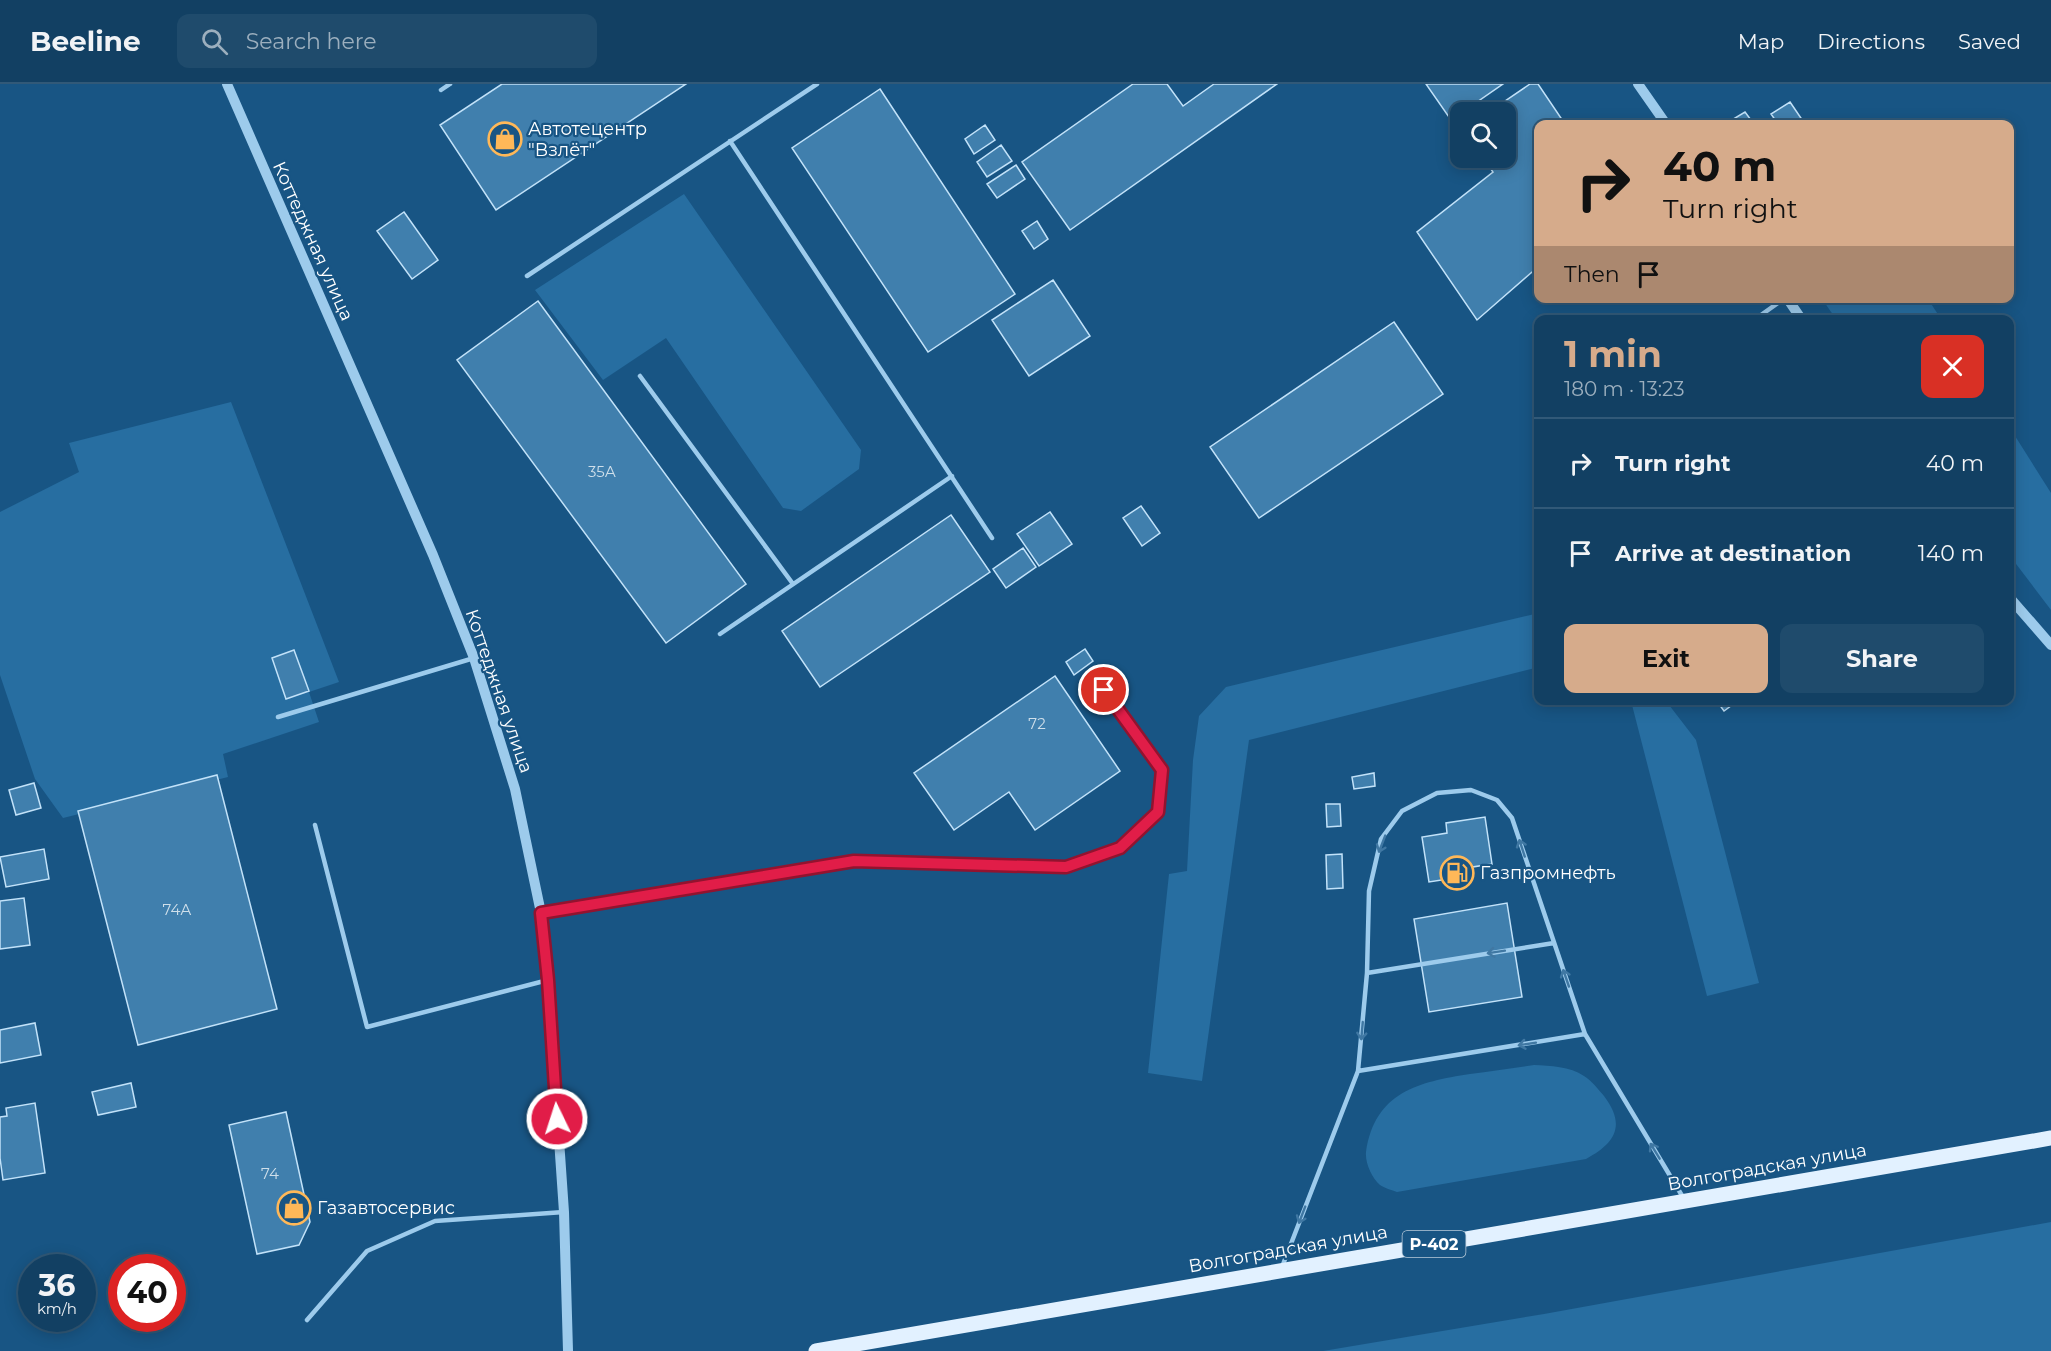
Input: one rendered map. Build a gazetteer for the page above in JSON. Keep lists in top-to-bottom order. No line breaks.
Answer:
{"streets":{"main road":["Волгоградская улица","Р-402"],"street":["Коттеджная улица"]},"places":{"shop":["Автотецентр \"Взлёт\"","Газавтосервис"],"fuel station":["Газпромнефть"]},"house_numbers":["35А","72","74А","74"],"page":{"header":"Beeline","search":"Search here","nav":["Map","Directions","Saved"],"turn":["40 m","Turn right"],"then":"Then","heading":["1 min","180 m · 13:23"],"list":[{"name":"Turn right","value":"40 m"},{"name":"Arrive at destination","value":"140 m"}],"buttons":["Exit","Share"],"speed":"36 km/h","limit":"40"}}
